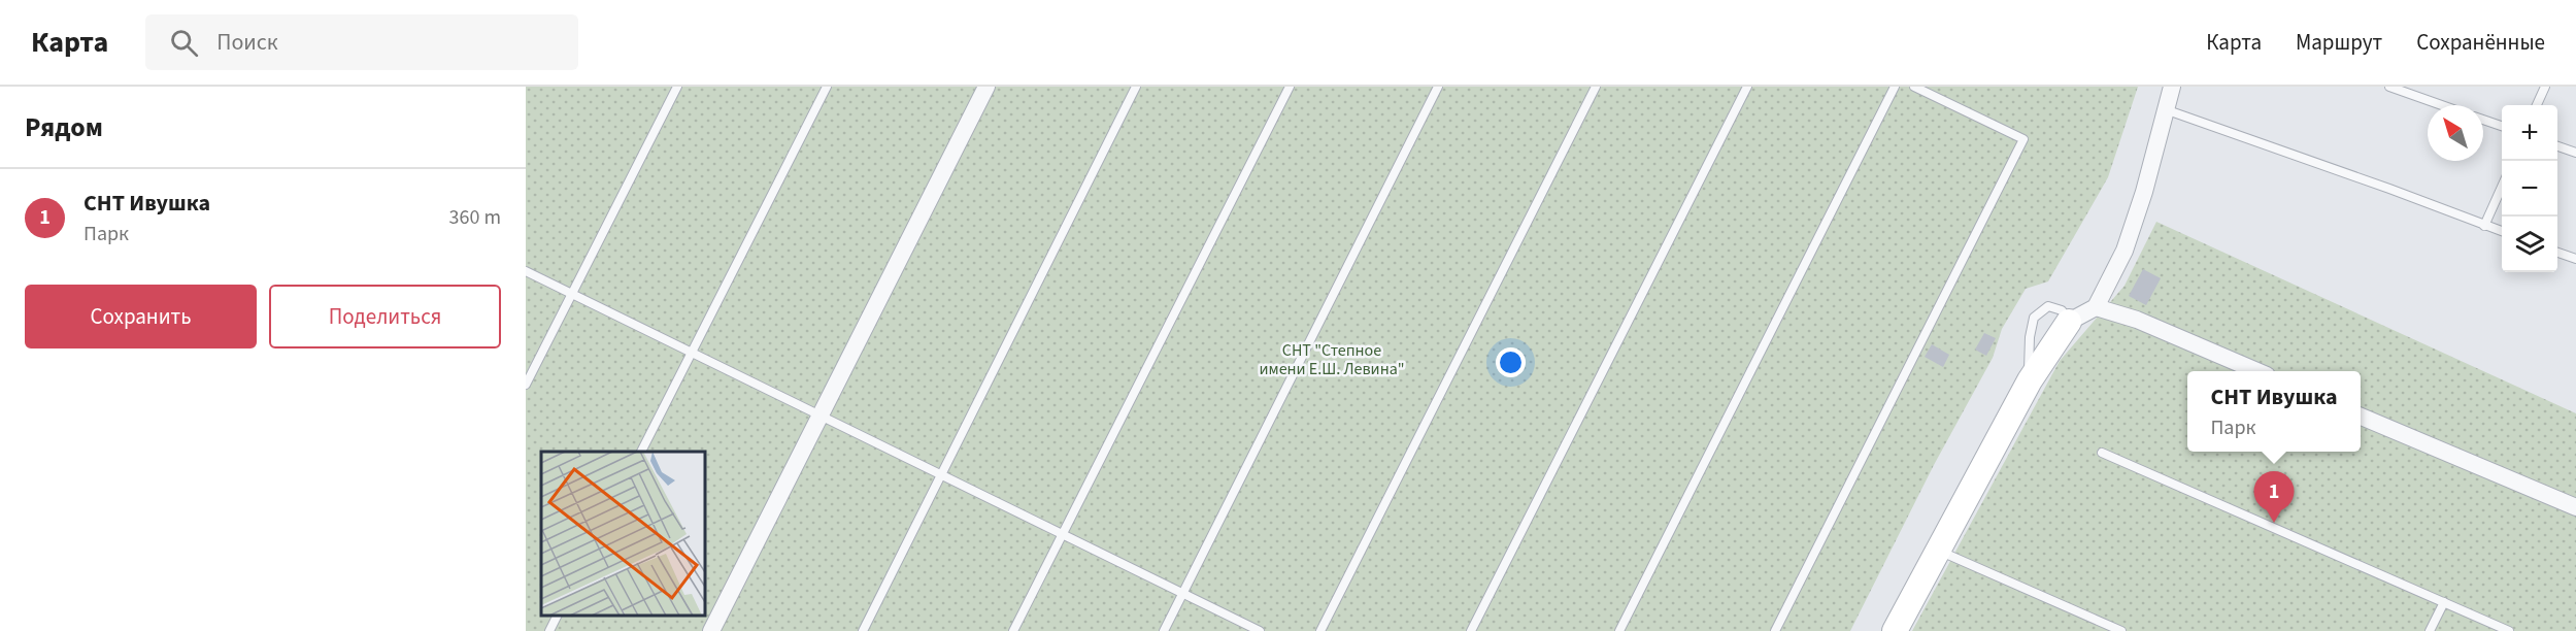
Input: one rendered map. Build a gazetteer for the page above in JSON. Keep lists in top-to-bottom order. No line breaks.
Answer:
{"parks":["СНТ \"Степное имени Е.Ш. Левина\""],"north":"top left","page":{"header":"Карта","search":"Поиск","nav":["Карта","Маршрут","Сохранённые"],"heading":"Рядом","map_buttons":["+","−"],"list":[{"mark":"1","name":"СНТ Ивушка","note":"Парк","value":"360 m"}],"buttons":["Сохранить","Поделиться"],"popup":["СНТ Ивушка","Парк"],"pins":"1"}}
